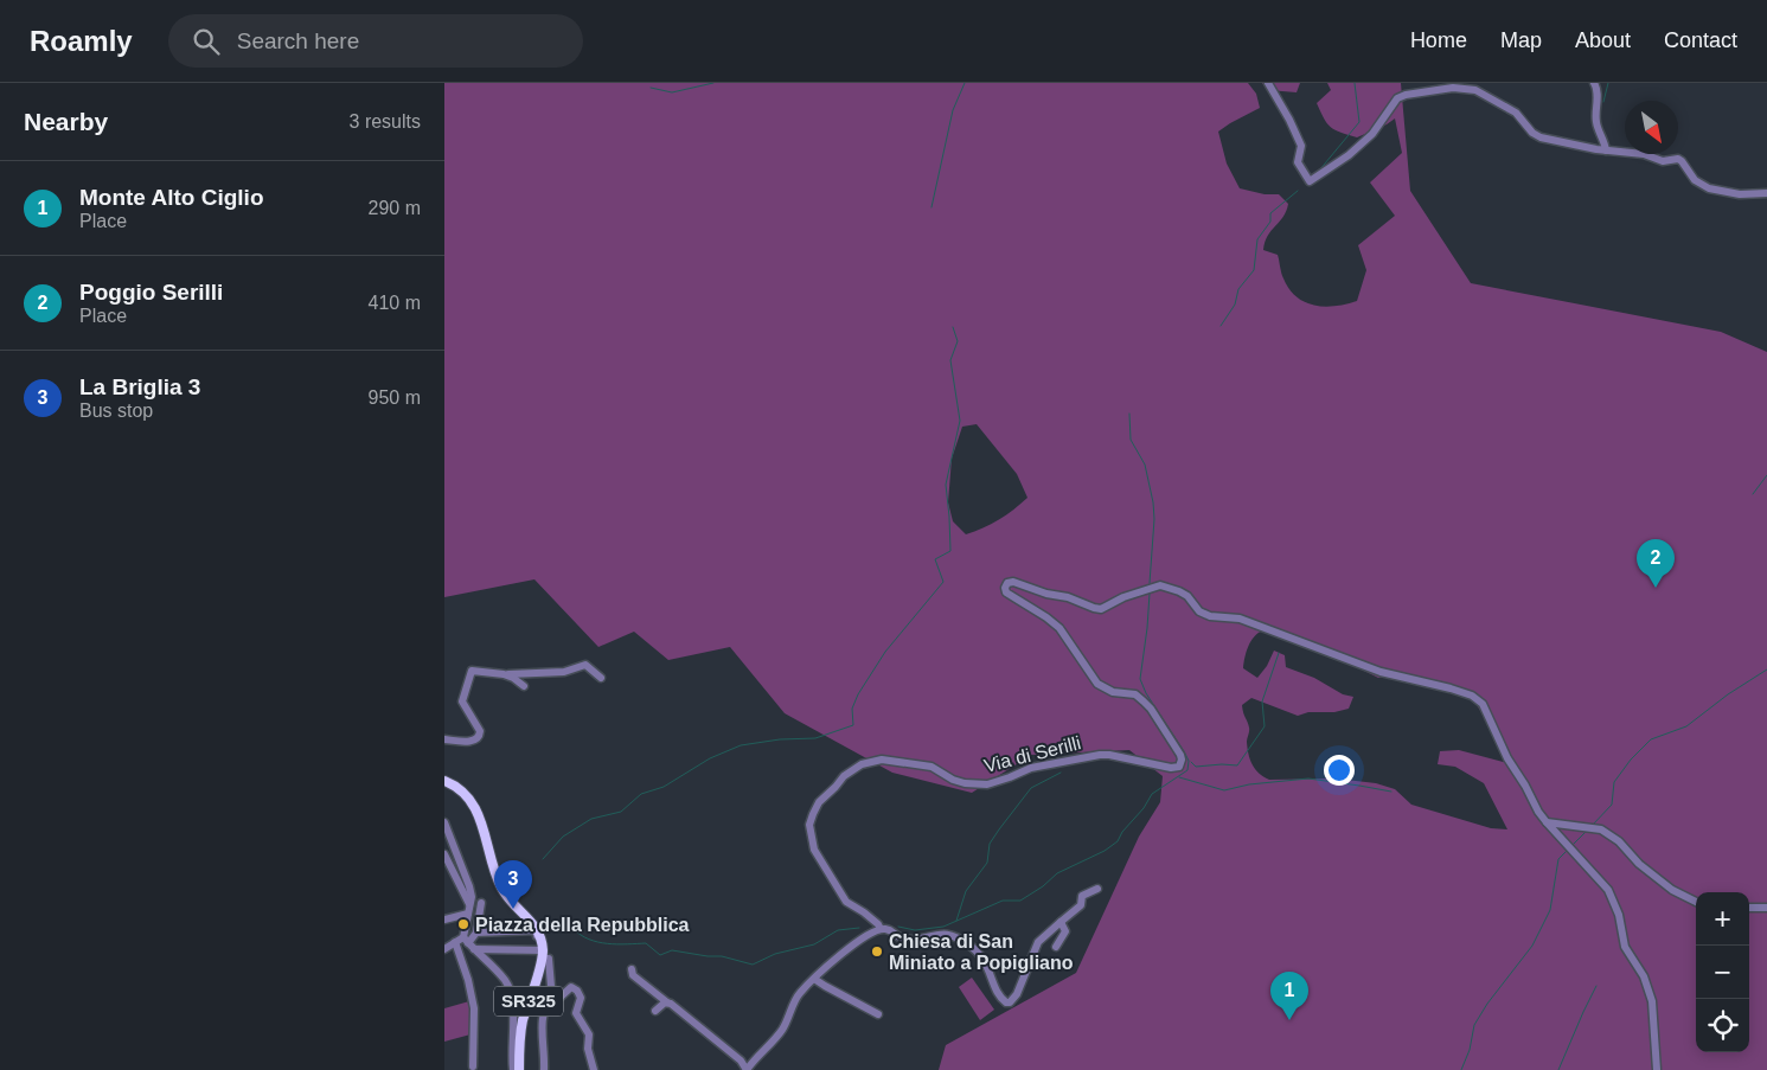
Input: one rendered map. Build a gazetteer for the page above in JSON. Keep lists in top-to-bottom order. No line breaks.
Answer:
{"streets":{"main road":["SR325"],"street":["Via di Serilli"]},"places":["Piazza della Repubblica","Chiesa di San Miniato a Popigliano"],"north":"bottom right","page":{"header":"Roamly","search":"Search here","nav":["Home","Map","About","Contact"],"heading":["Nearby","3 results"],"list":[{"mark":"1","name":"Monte Alto Ciglio","note":"Place","value":"290 m"},{"mark":"2","name":"Poggio Serilli","note":"Place","value":"410 m"},{"mark":"3","name":"La Briglia 3","note":"Bus stop","value":"950 m"}],"pins":["2","3","1"],"map_buttons":["+","−"]}}
